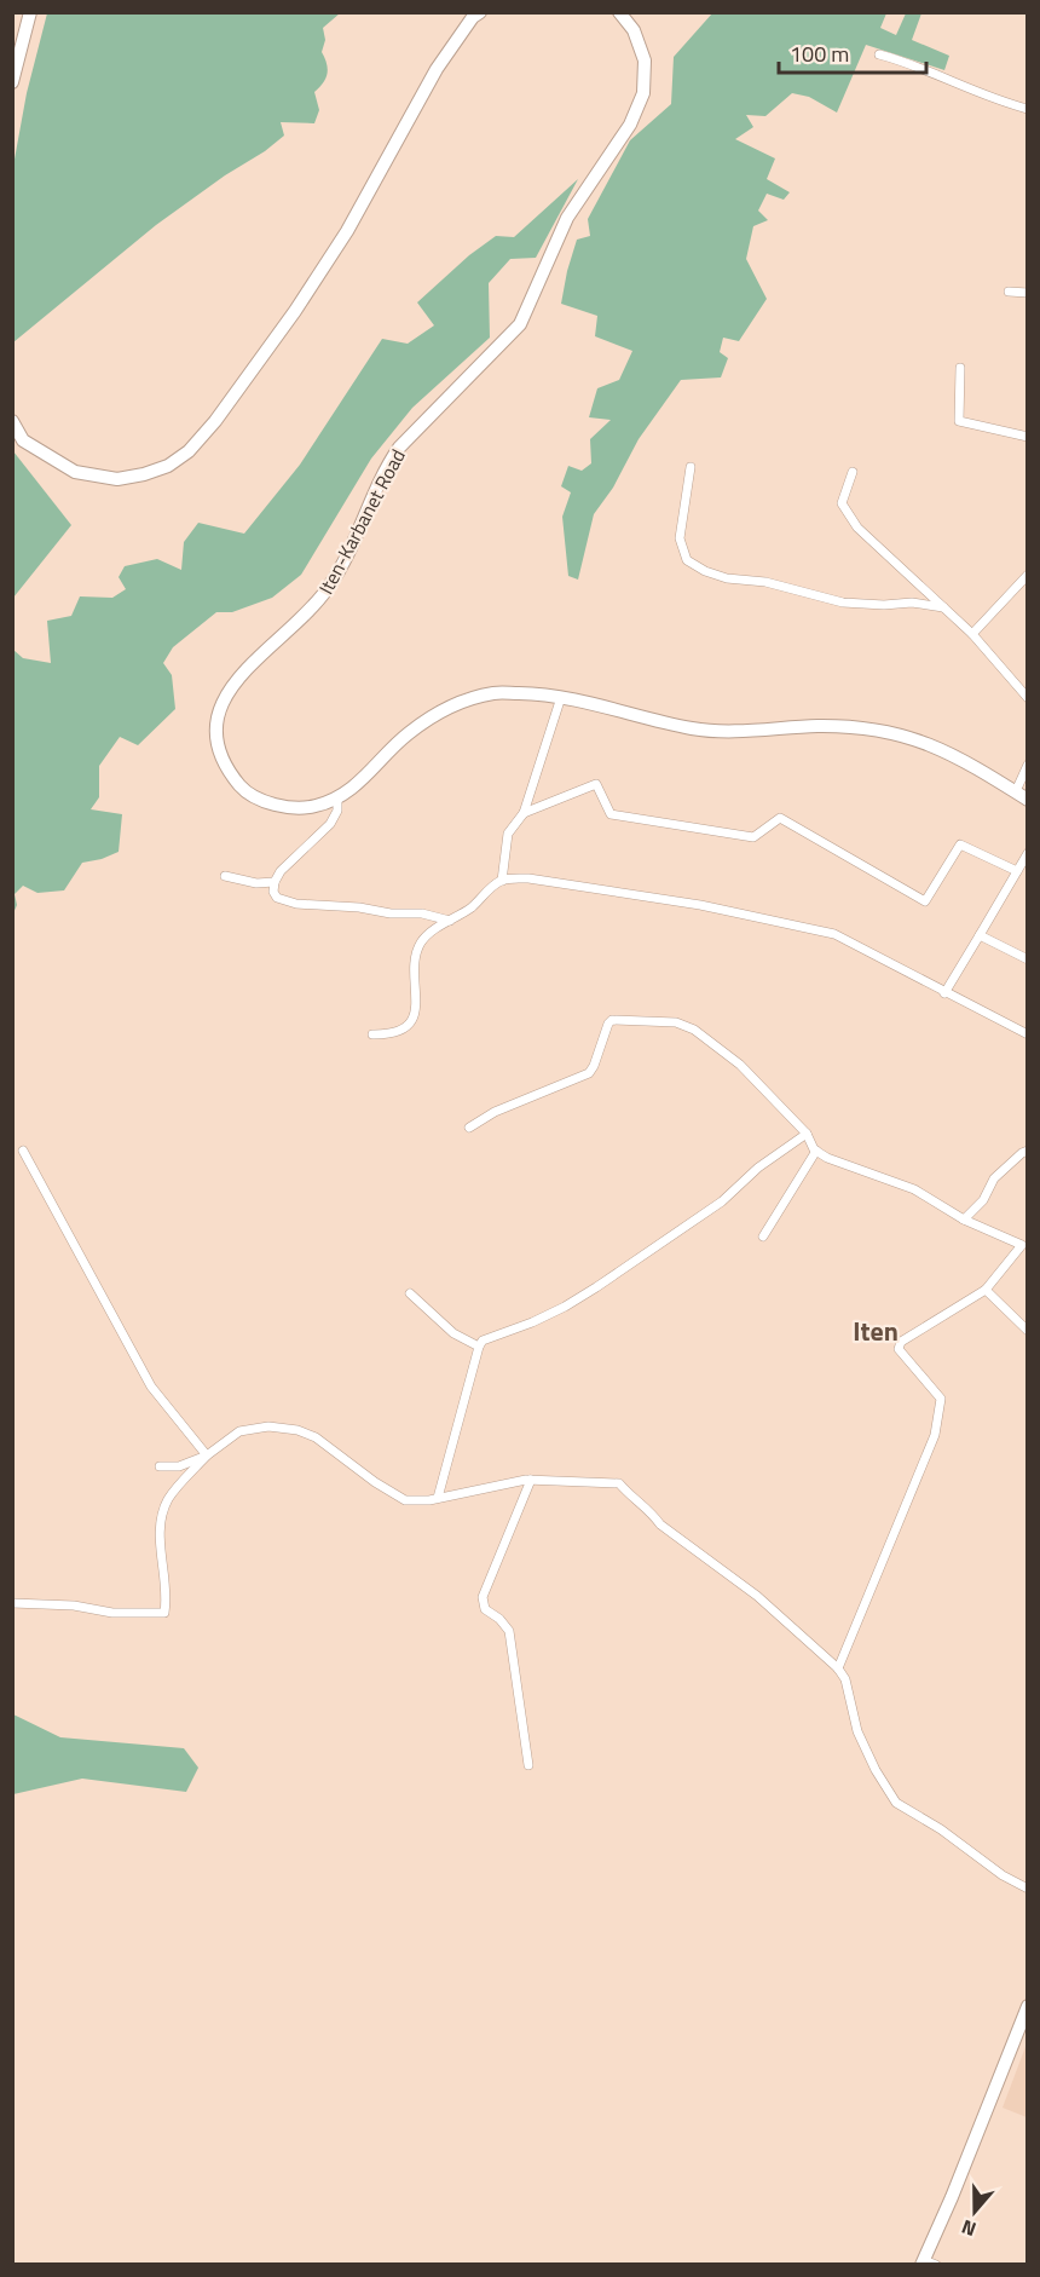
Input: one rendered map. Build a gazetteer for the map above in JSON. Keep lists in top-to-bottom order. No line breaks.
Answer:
{"streets":{"main road":["Iten-Karbanet Road"]},"districts":["Iten"],"scale_bar":"100 m","north":"bottom"}
